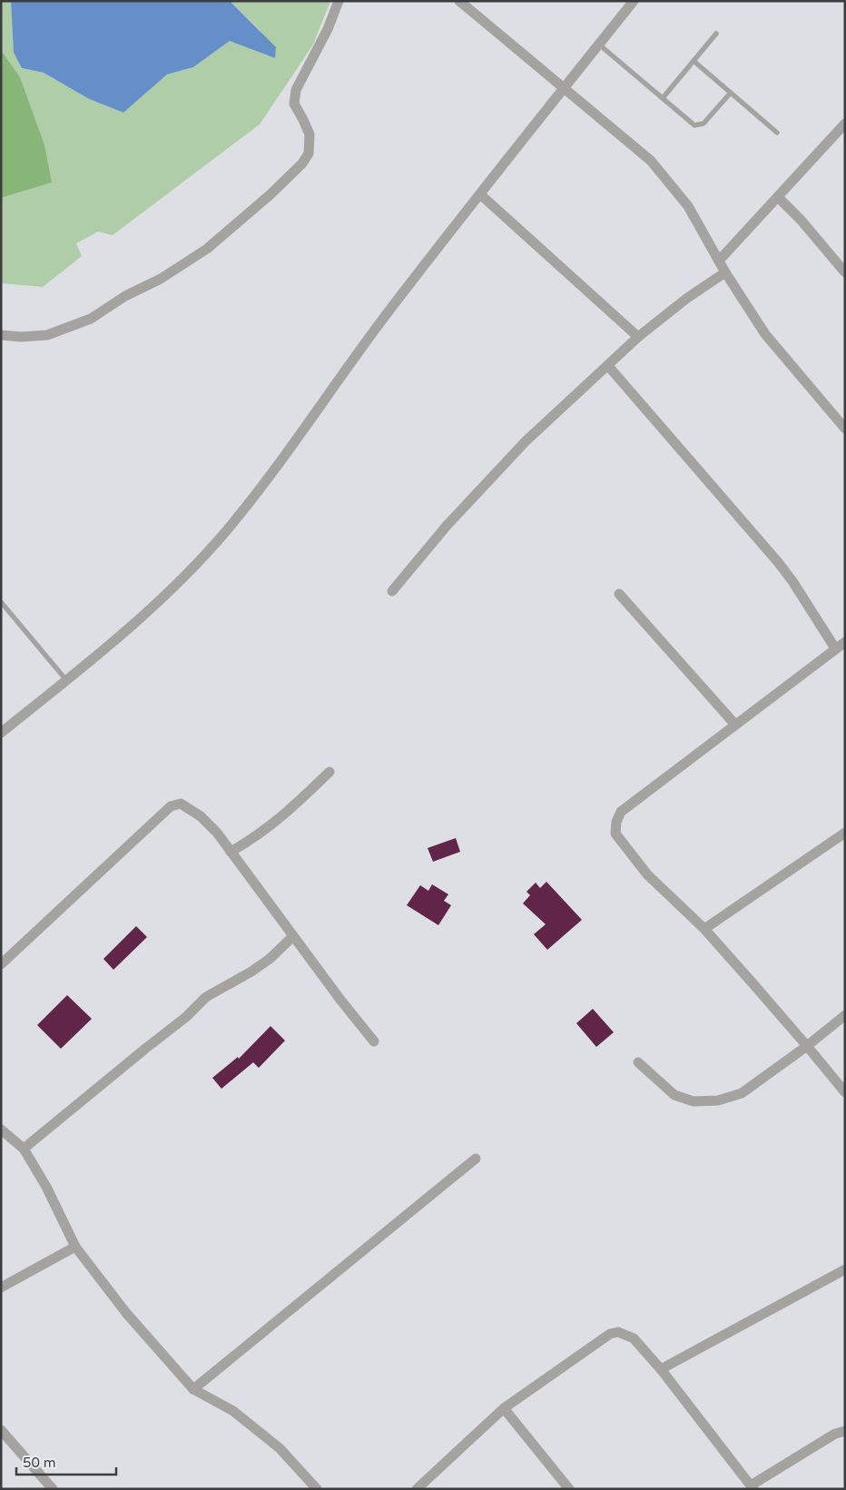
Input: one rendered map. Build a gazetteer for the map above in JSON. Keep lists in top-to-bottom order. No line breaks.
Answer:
{"scale_bar":"50 m"}
